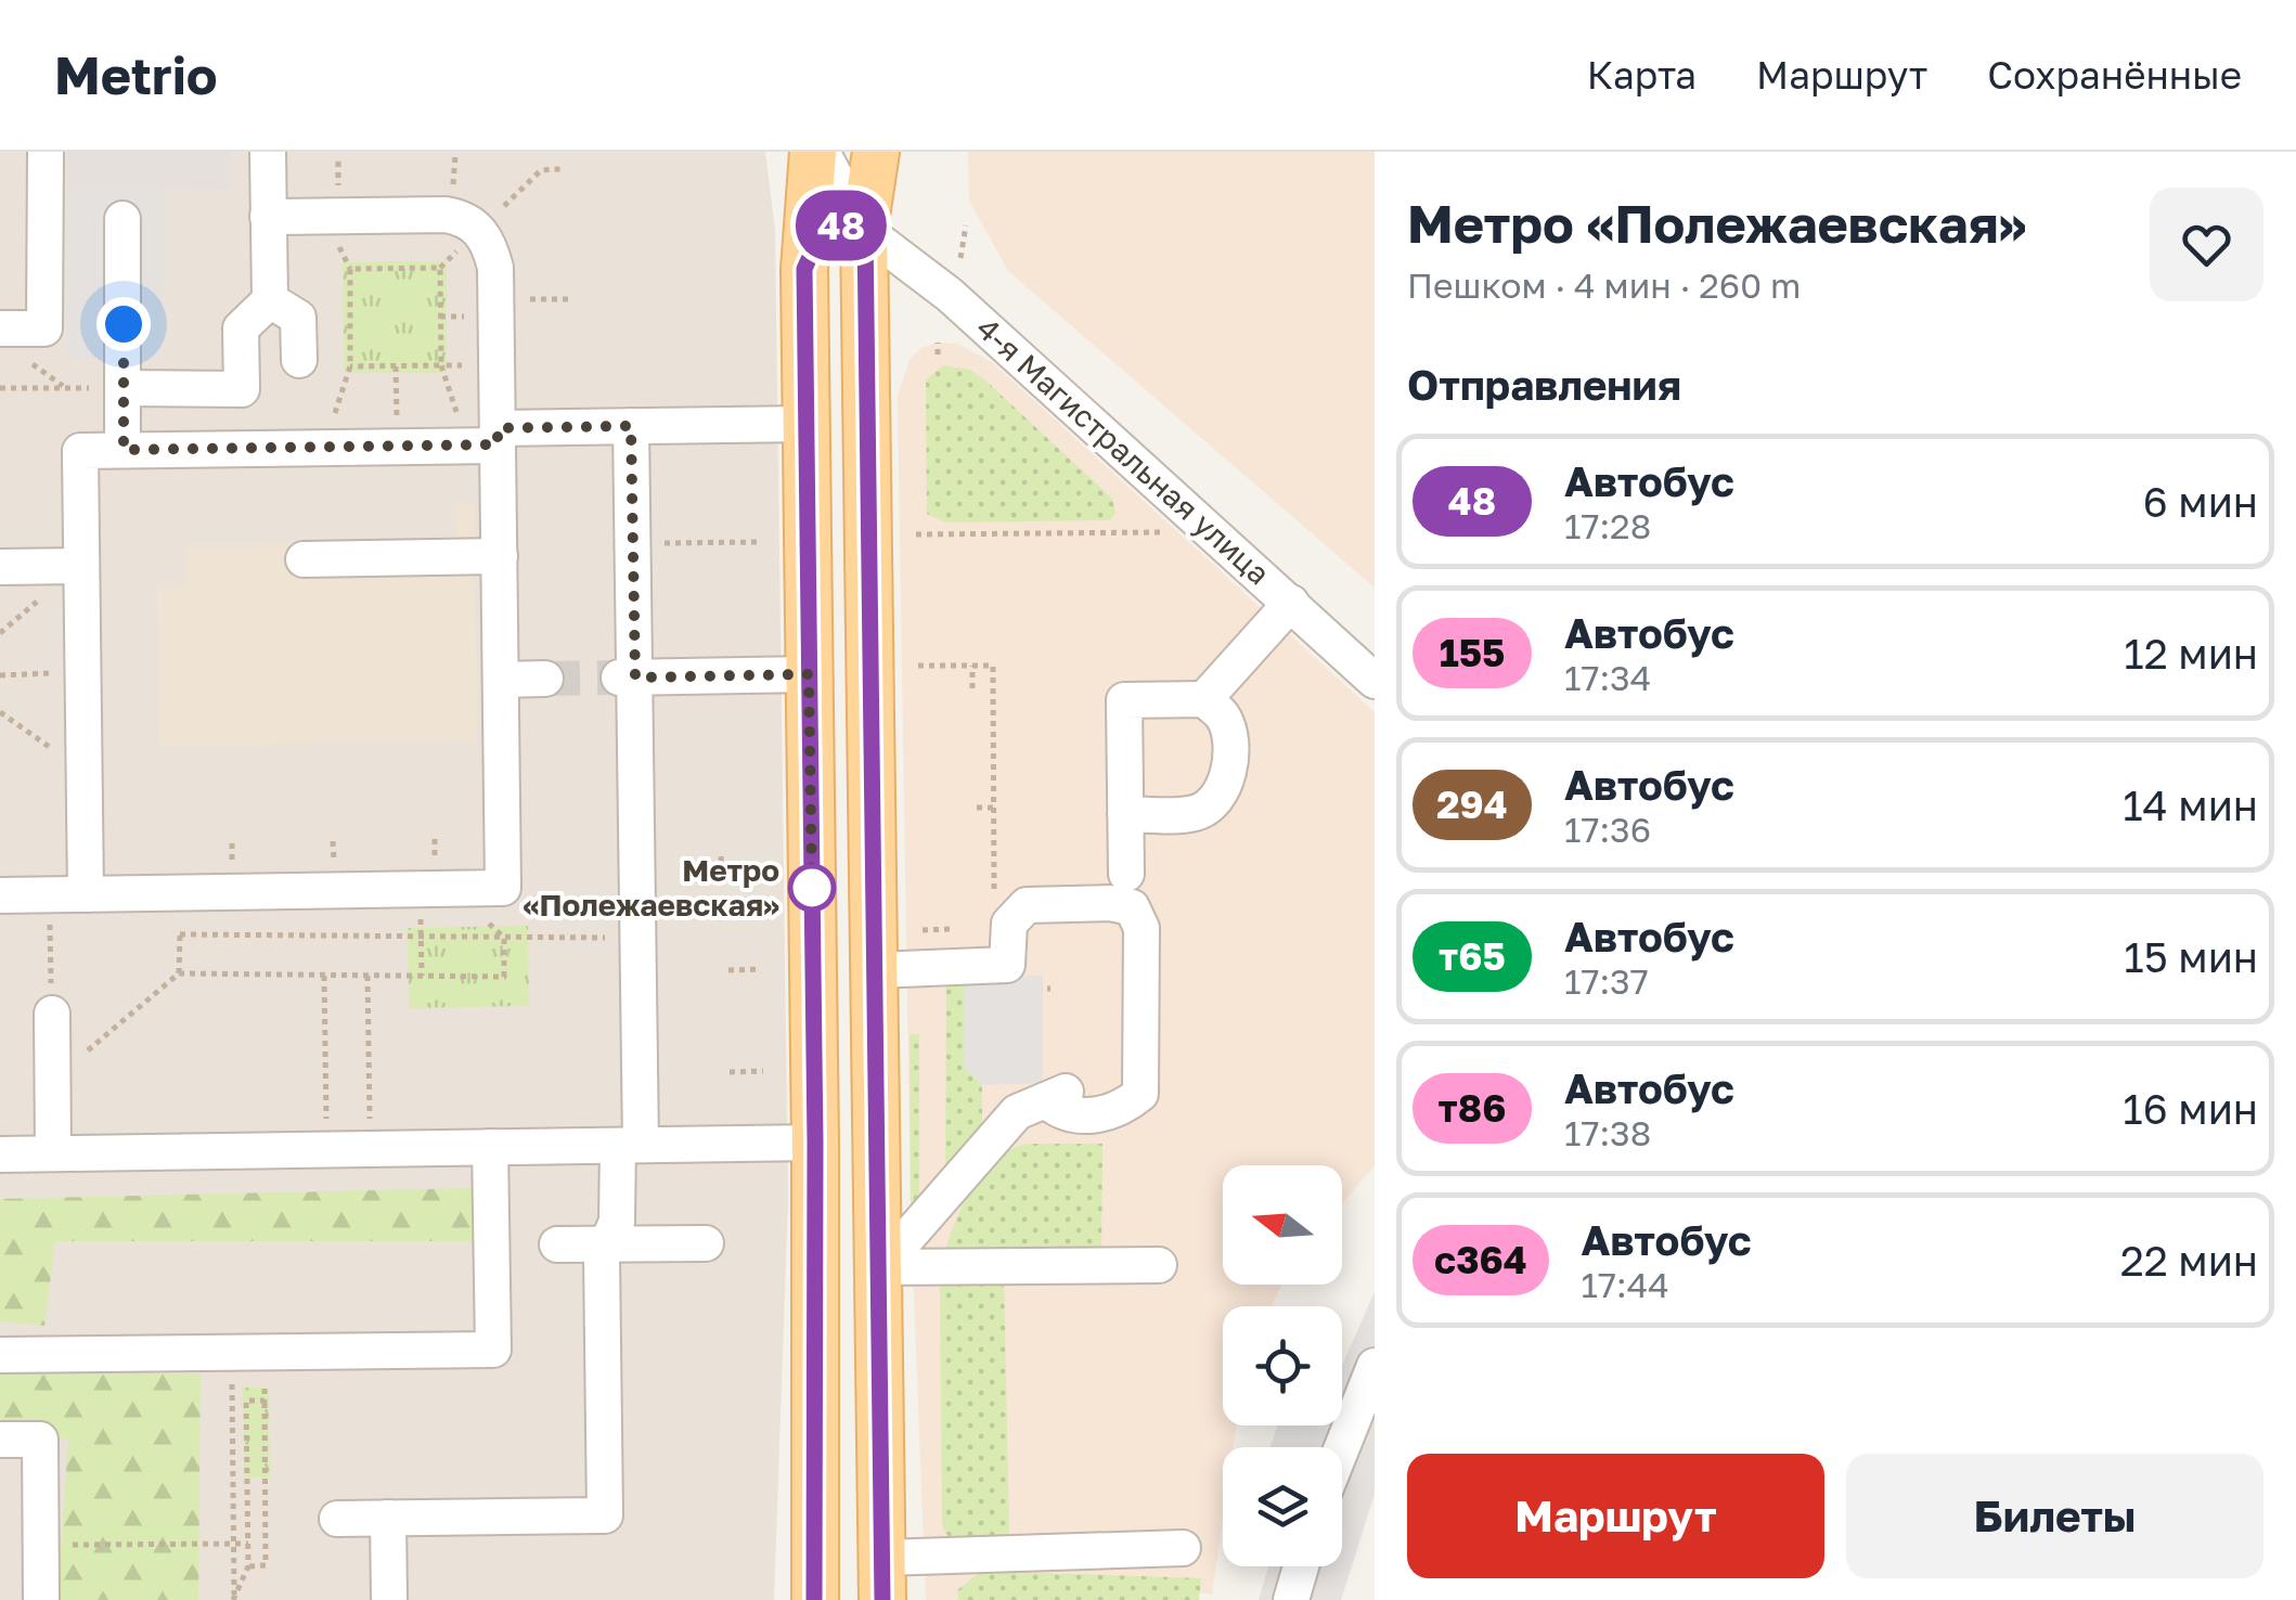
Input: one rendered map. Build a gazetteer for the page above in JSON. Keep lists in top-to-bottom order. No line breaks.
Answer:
{"streets":{"street":["4-я Магистральная улица"]},"places":["Метро «Полежаевская»"],"lines":["bus line 48"],"north":"left","page":{"header":"Metrio","nav":["Карта","Маршрут","Сохранённые"],"on_map":"48","heading":[["Метро «Полежаевская»","Пешком · 4 мин · 260 m"],"Отправления"],"list":[{"mark":"48","name":"Автобус","note":"17:28","value":"6 мин"},{"mark":"155","name":"Автобус","note":"17:34","value":"12 мин"},{"mark":"294","name":"Автобус","note":"17:36","value":"14 мин"},{"mark":"т65","name":"Автобус","note":"17:37","value":"15 мин"},{"mark":"т86","name":"Автобус","note":"17:38","value":"16 мин"},{"mark":"с364","name":"Автобус","note":"17:44","value":"22 мин"}],"buttons":["Маршрут","Билеты"]}}
